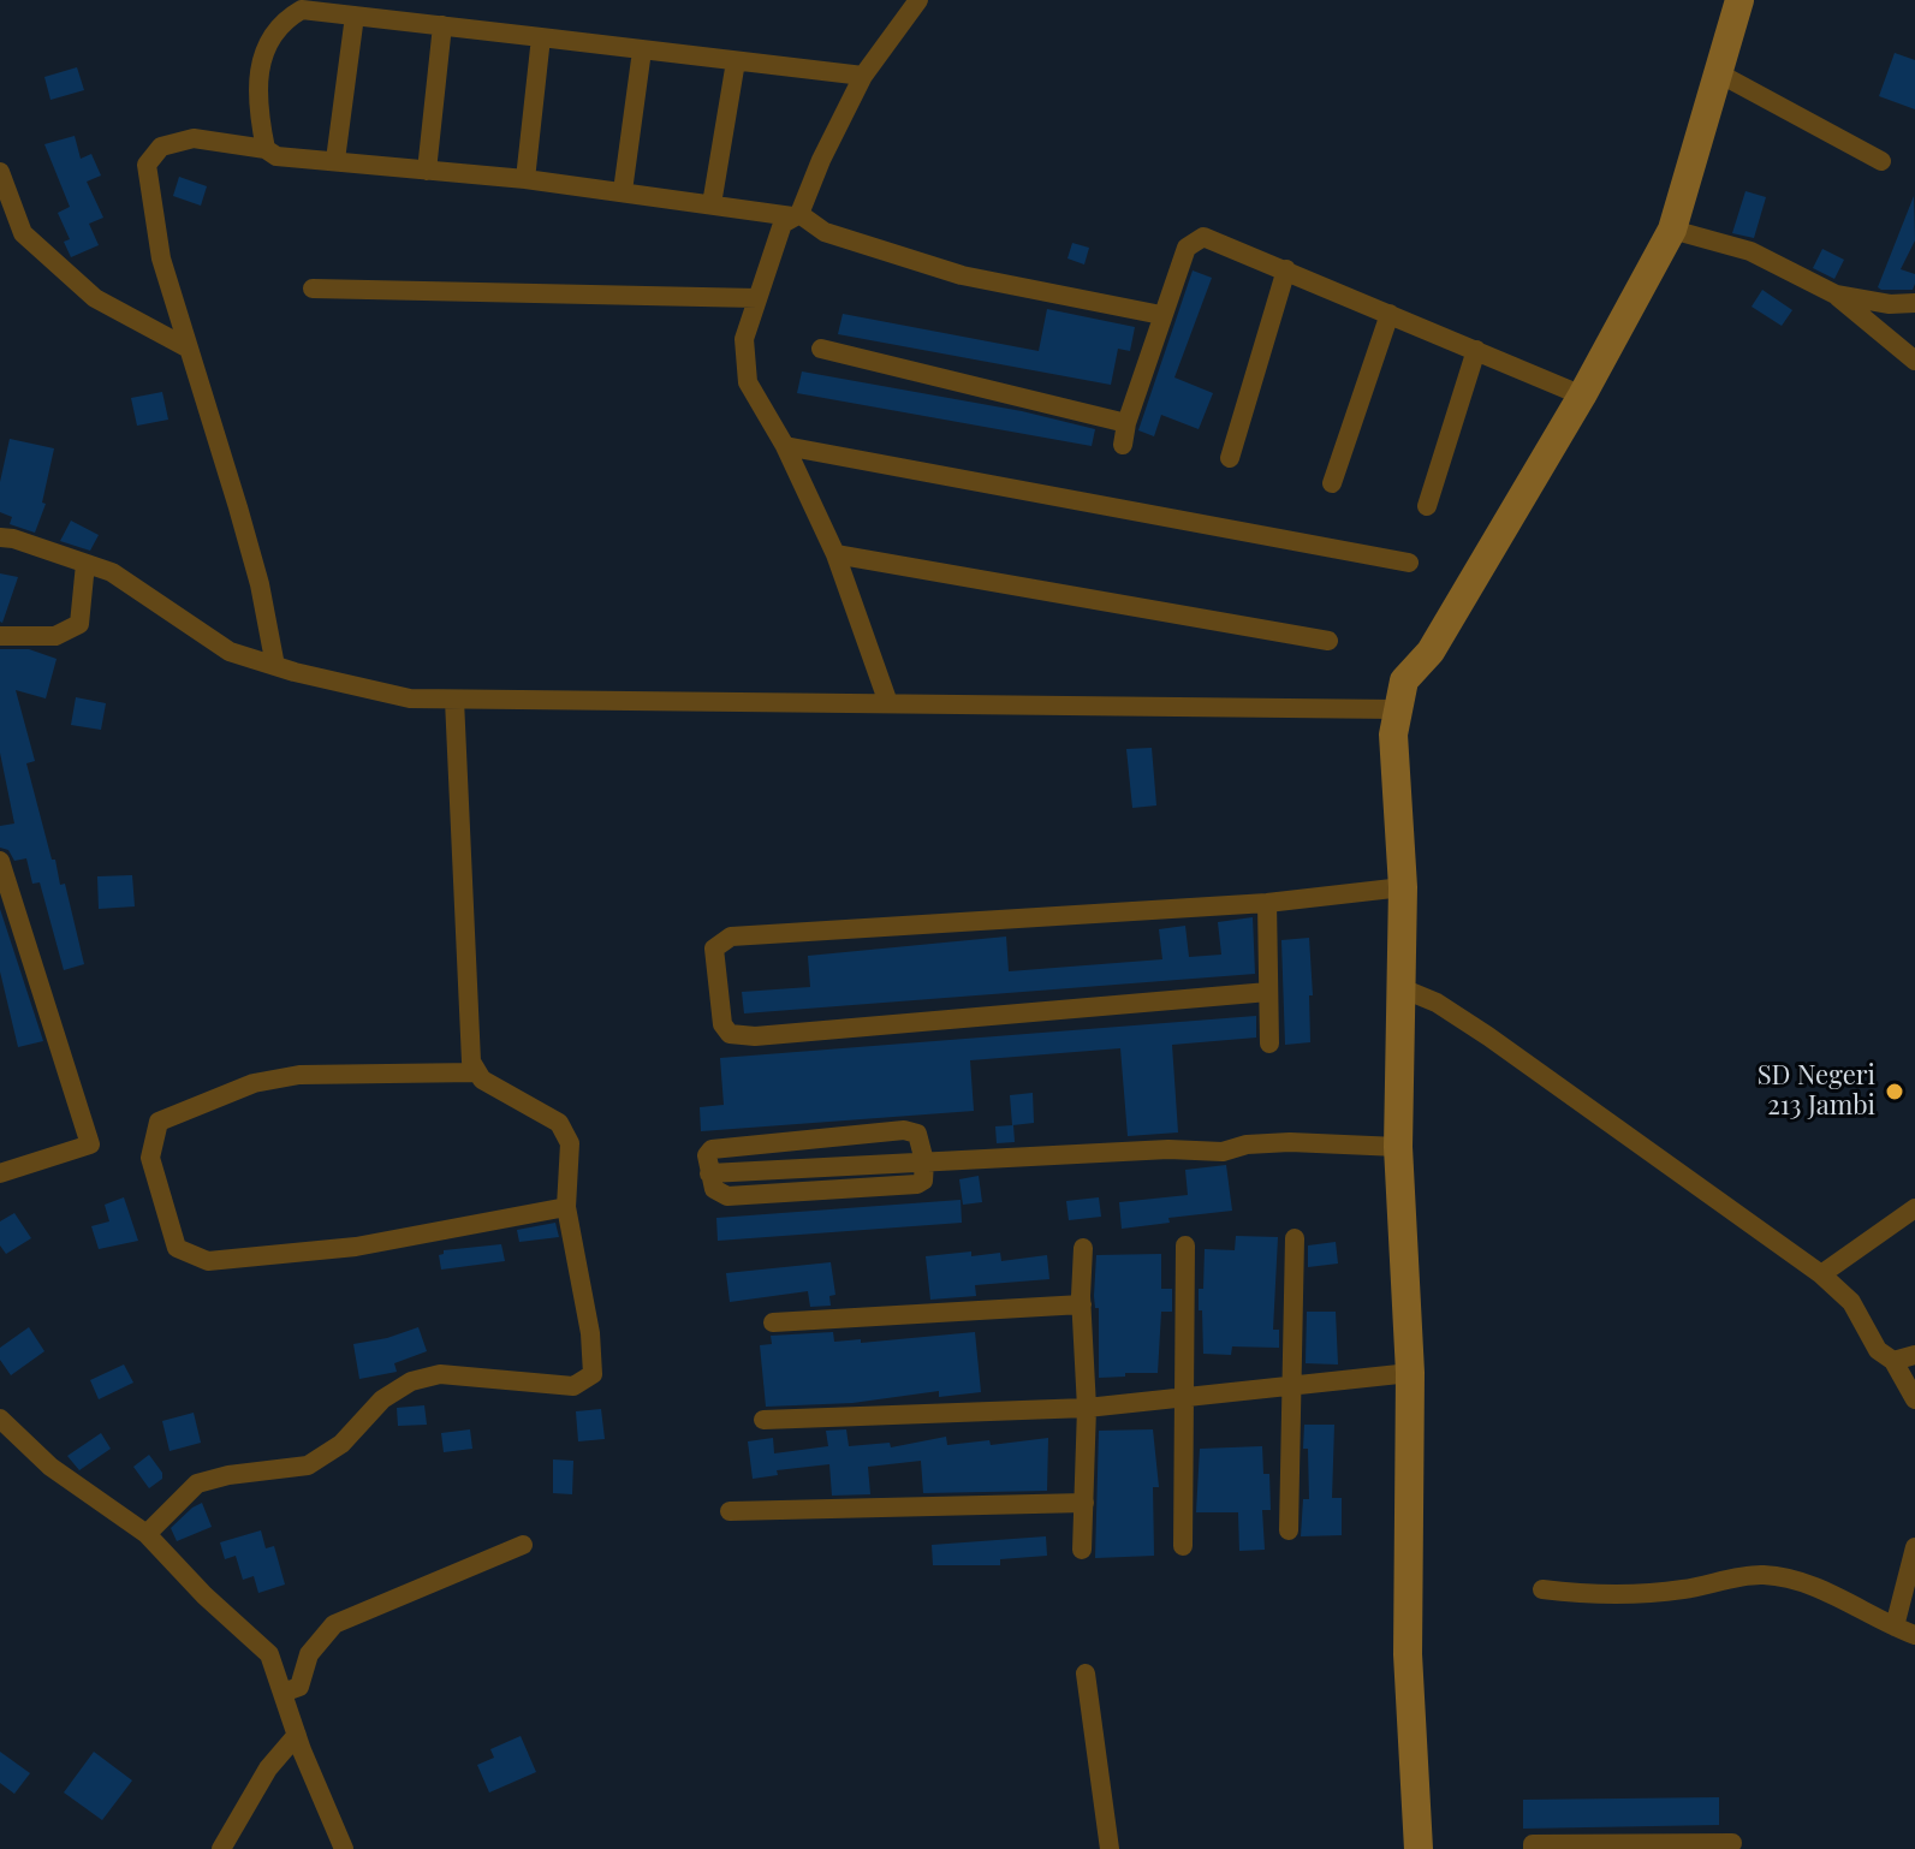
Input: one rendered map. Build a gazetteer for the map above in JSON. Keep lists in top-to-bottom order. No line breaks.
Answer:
{"places":["SD Negeri 213 Jambi"]}
